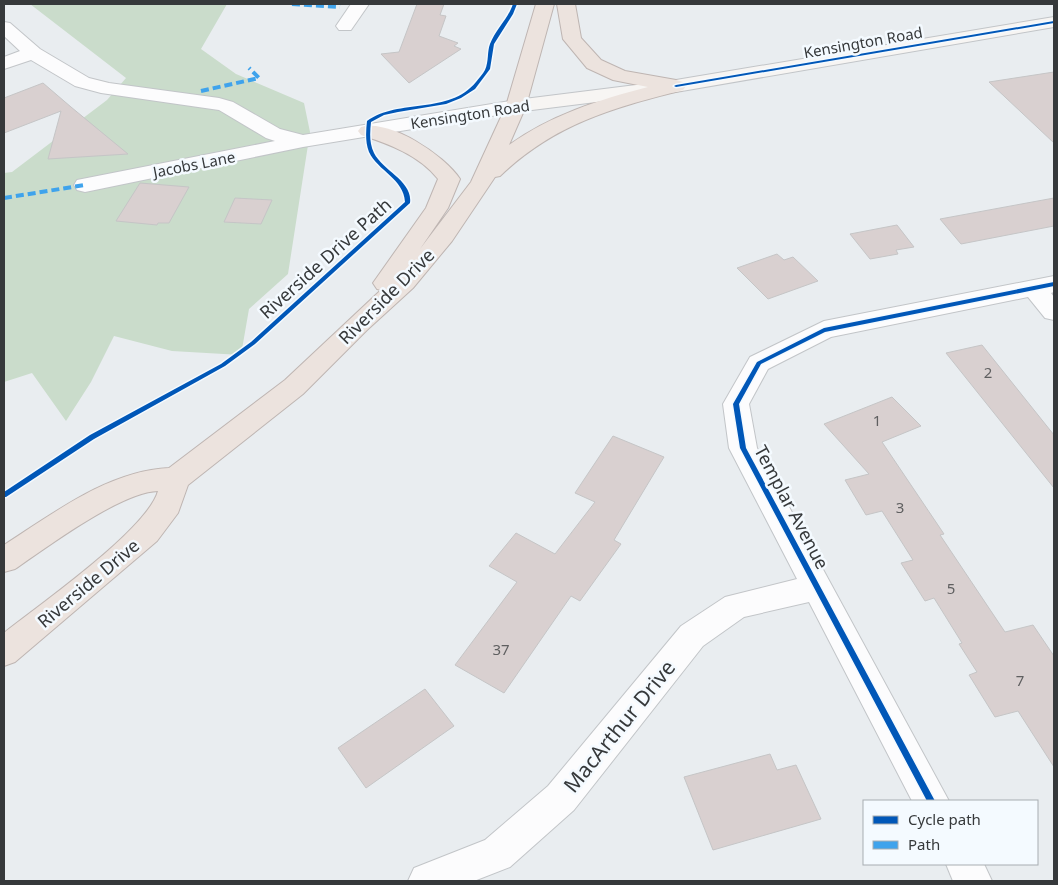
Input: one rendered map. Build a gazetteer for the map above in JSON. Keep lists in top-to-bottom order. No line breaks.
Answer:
{"streets":{"highway":["Riverside Drive"],"street":["Kensington Road","Jacobs Lane","Templar Avenue","MacArthur Drive"],"cycle path":["Riverside Drive Path"]},"crossings":[["Kensington Road","Jacobs Lane"],["Kensington Road","Riverside Drive"],["Templar Avenue","MacArthur Drive"]],"house_numbers":["2","1","3","5","37","7"],"legend":["Cycle path","Path"]}
